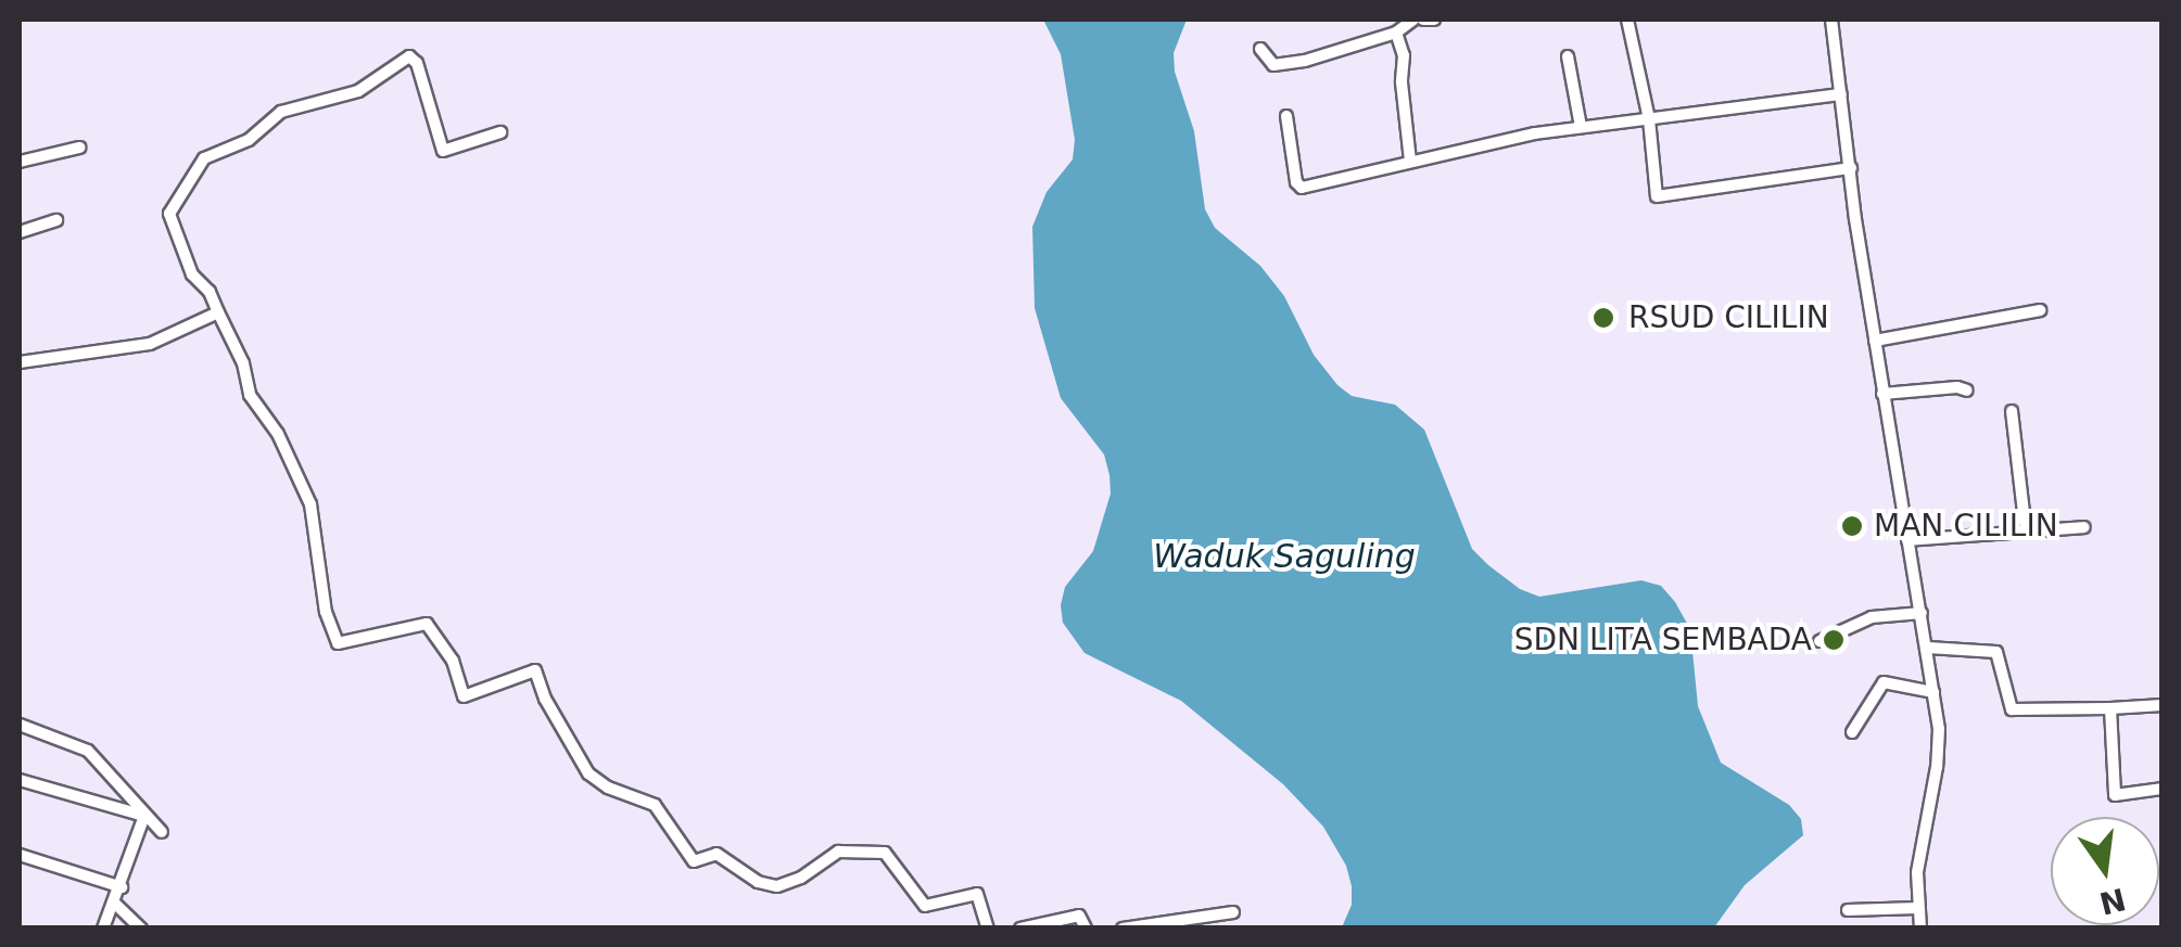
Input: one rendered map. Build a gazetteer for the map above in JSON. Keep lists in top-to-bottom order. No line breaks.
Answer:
{"water":["Waduk Saguling"],"places":["RSUD CILILIN","MAN CILILIN","SDN LITA SEMBADA"],"north":"bottom"}
